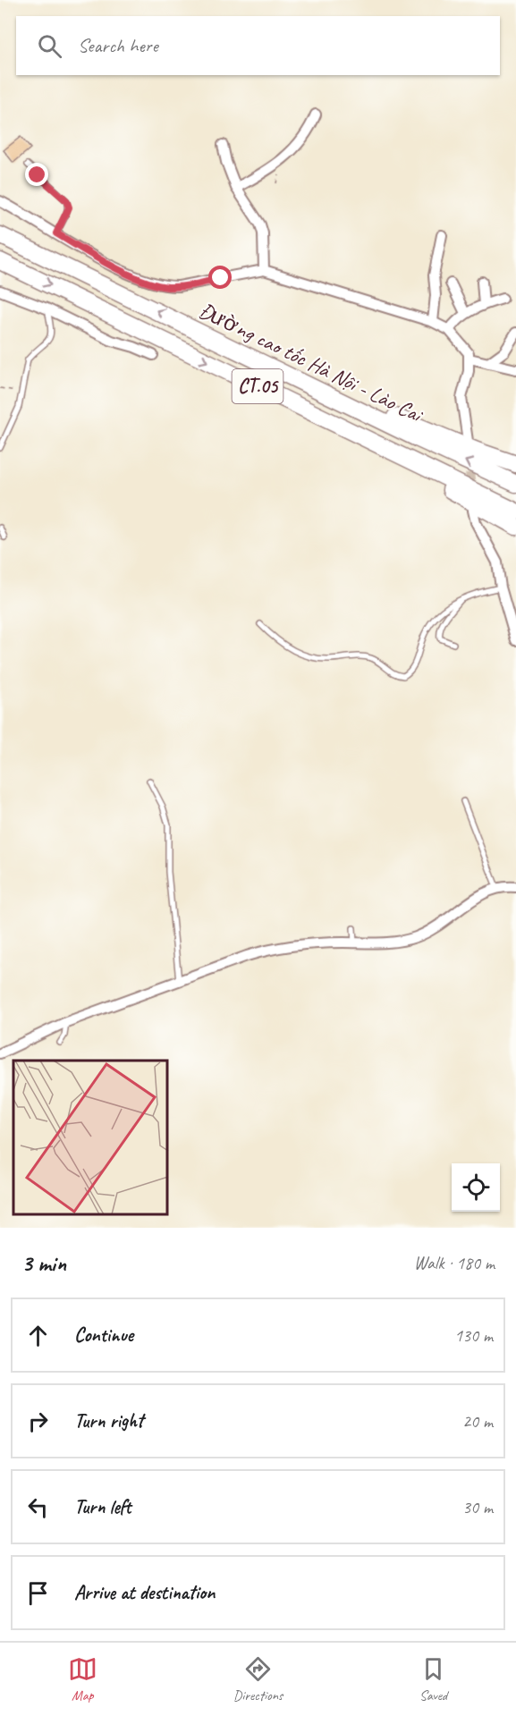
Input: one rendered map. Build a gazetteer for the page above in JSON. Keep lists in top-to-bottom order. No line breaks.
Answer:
{"streets":{"highway":["Đường cao tốc Hà Nội - Lào Cai","CT.05"]},"page":{"search":"Search here","heading":["3 min","Walk · 180 m"],"list":[["Continue","130 m"],["Turn right","20 m"],["Turn left","30 m"],"Arrive at destination"],"nav":["Map","Directions","Saved"]}}
